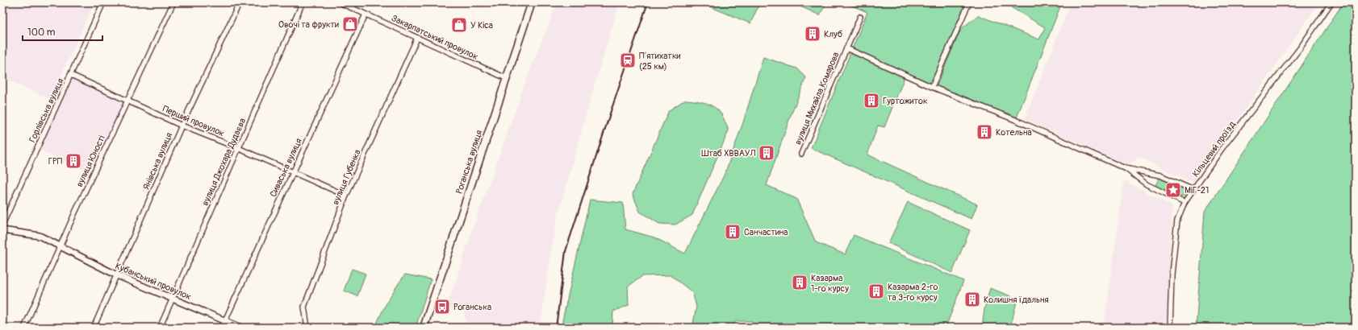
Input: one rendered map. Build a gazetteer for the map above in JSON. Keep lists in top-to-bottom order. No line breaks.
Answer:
{"streets":{"main road":["Роганська вулиця"],"street":["Закарпатський провулок","вулиця Михайла Комарова","Горлівська вулиця","Перший провулок","Кільцевий проїзд","вулиця Юності","Янівська вулиця","вулиця Джохара Дудаєва","Сиваська вулиця","вулиця Губенка","Кубанський провулок"]},"crossings":[["Закарпатський провулок","Роганська вулиця"],["Закарпатський провулок","Сиваська вулиця"],["Закарпатський провулок","вулиця Губенка"],["Горлівська вулиця","Перший провулок"],["Перший провулок","вулиця Юності"],["Перший провулок","Янівська вулиця"],["Перший провулок","вулиця Джохара Дудаєва"],["Перший провулок","Сиваська вулиця"],["Перший провулок","вулиця Губенка"],["вулиця Юності","Кубанський провулок"],["Янівська вулиця","Кубанський провулок"],["вулиця Джохара Дудаєва","Кубанський провулок"],["Сиваська вулиця","Кубанський провулок"]],"places":{"shop":["Овочі та фрукти","У Кіса"],"building":["Клуб","Гуртожиток","Котельна","Штаб ХВВАУЛ","ГРП","Санчастина","Казарма 1-го курсу","Казарма 2-го та 3-го курсу","Колишня їдальня"],"station":["Пʼятихатки (25 км)"],"place":["МіГ-21"],"bus stop":["Роганська"]},"scale_bar":"100 m"}
